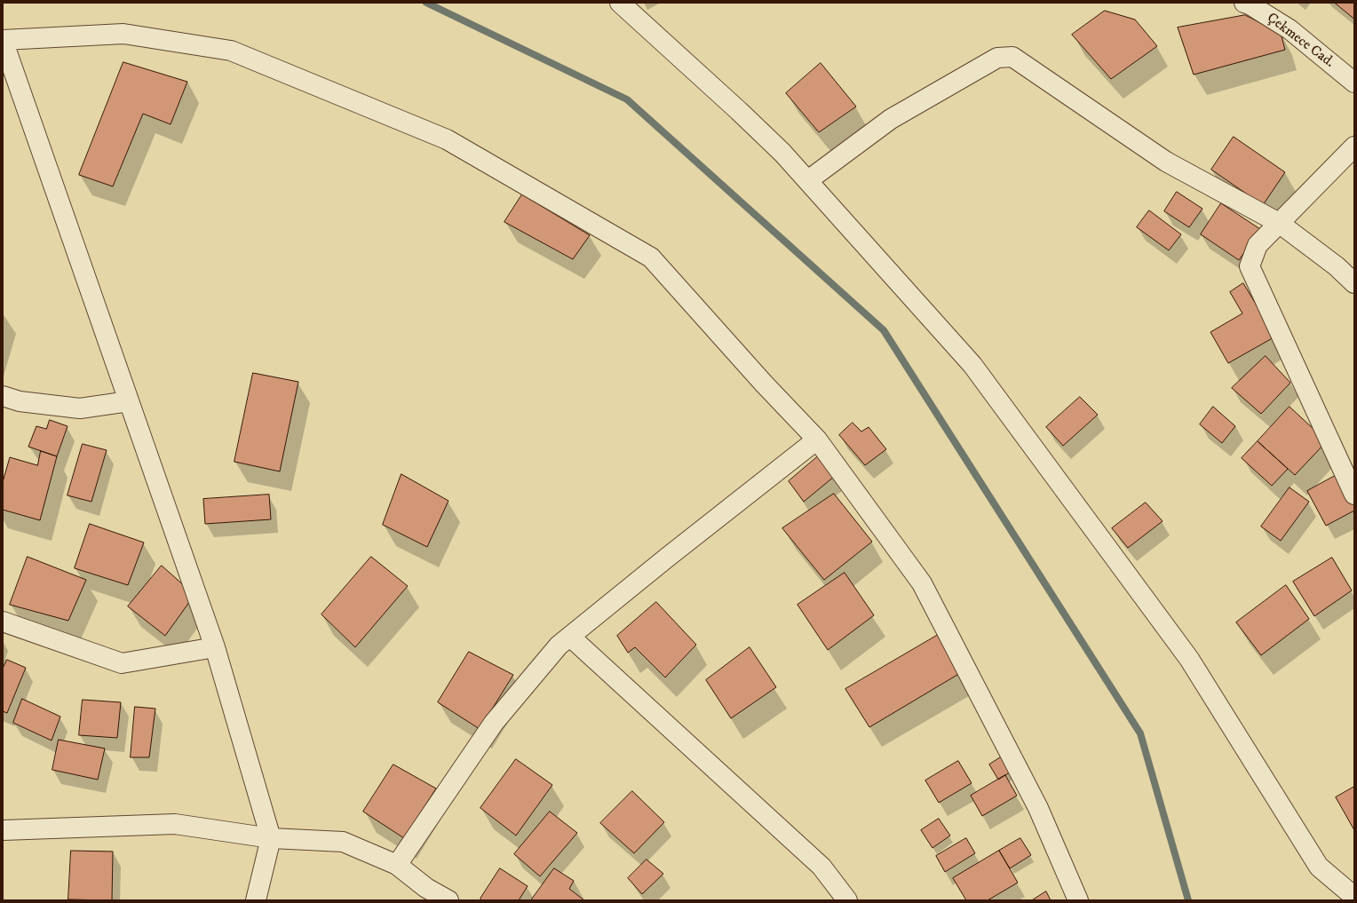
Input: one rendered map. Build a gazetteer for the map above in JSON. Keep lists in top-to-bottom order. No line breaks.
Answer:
{"streets":{"street":["Çekmece Cad."]}}
